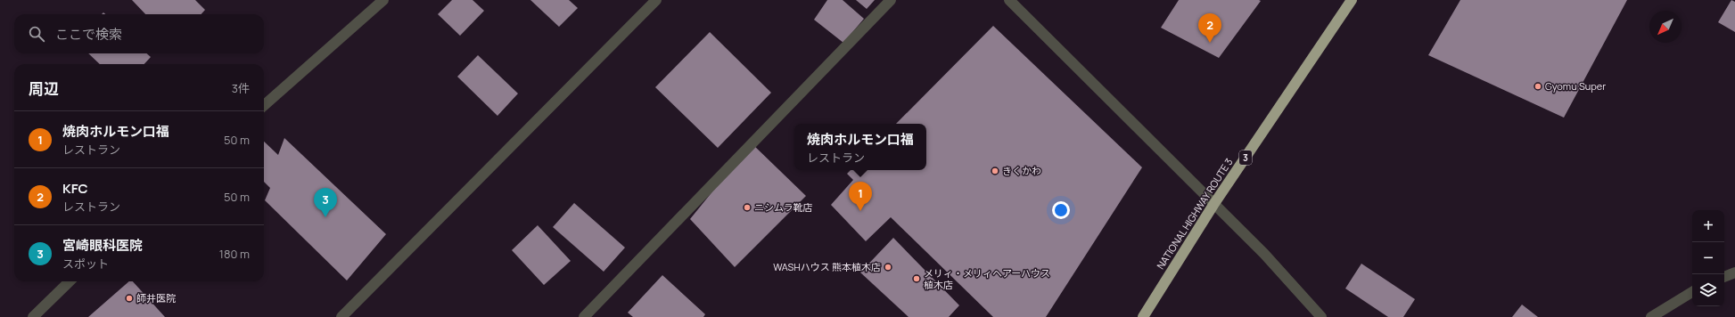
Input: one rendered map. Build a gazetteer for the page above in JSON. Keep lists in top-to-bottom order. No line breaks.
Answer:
{"streets":{"highway":["3","NATIONAL HIGHWAY ROUTE 3"]},"places":["Gyomu Super","きくかわ","ニシムラ靴店","WASHハウス 熊本植木店","メリィ・メリィヘアーハウス 植木店","師井医院"],"north":"bottom left","page":{"pins":["2","1","3"],"search":"ここで検索","heading":["周辺","3件"],"list":[{"mark":"1","name":"焼肉ホルモン口福","note":"レストラン","value":"50 m"},{"mark":"2","name":"KFC","note":"レストラン","value":"50 m"},{"mark":"3","name":"宮崎眼科医院","note":"スポット","value":"180 m"}],"popup":["焼肉ホルモン口福","レストラン"],"map_buttons":["+","−"]}}
